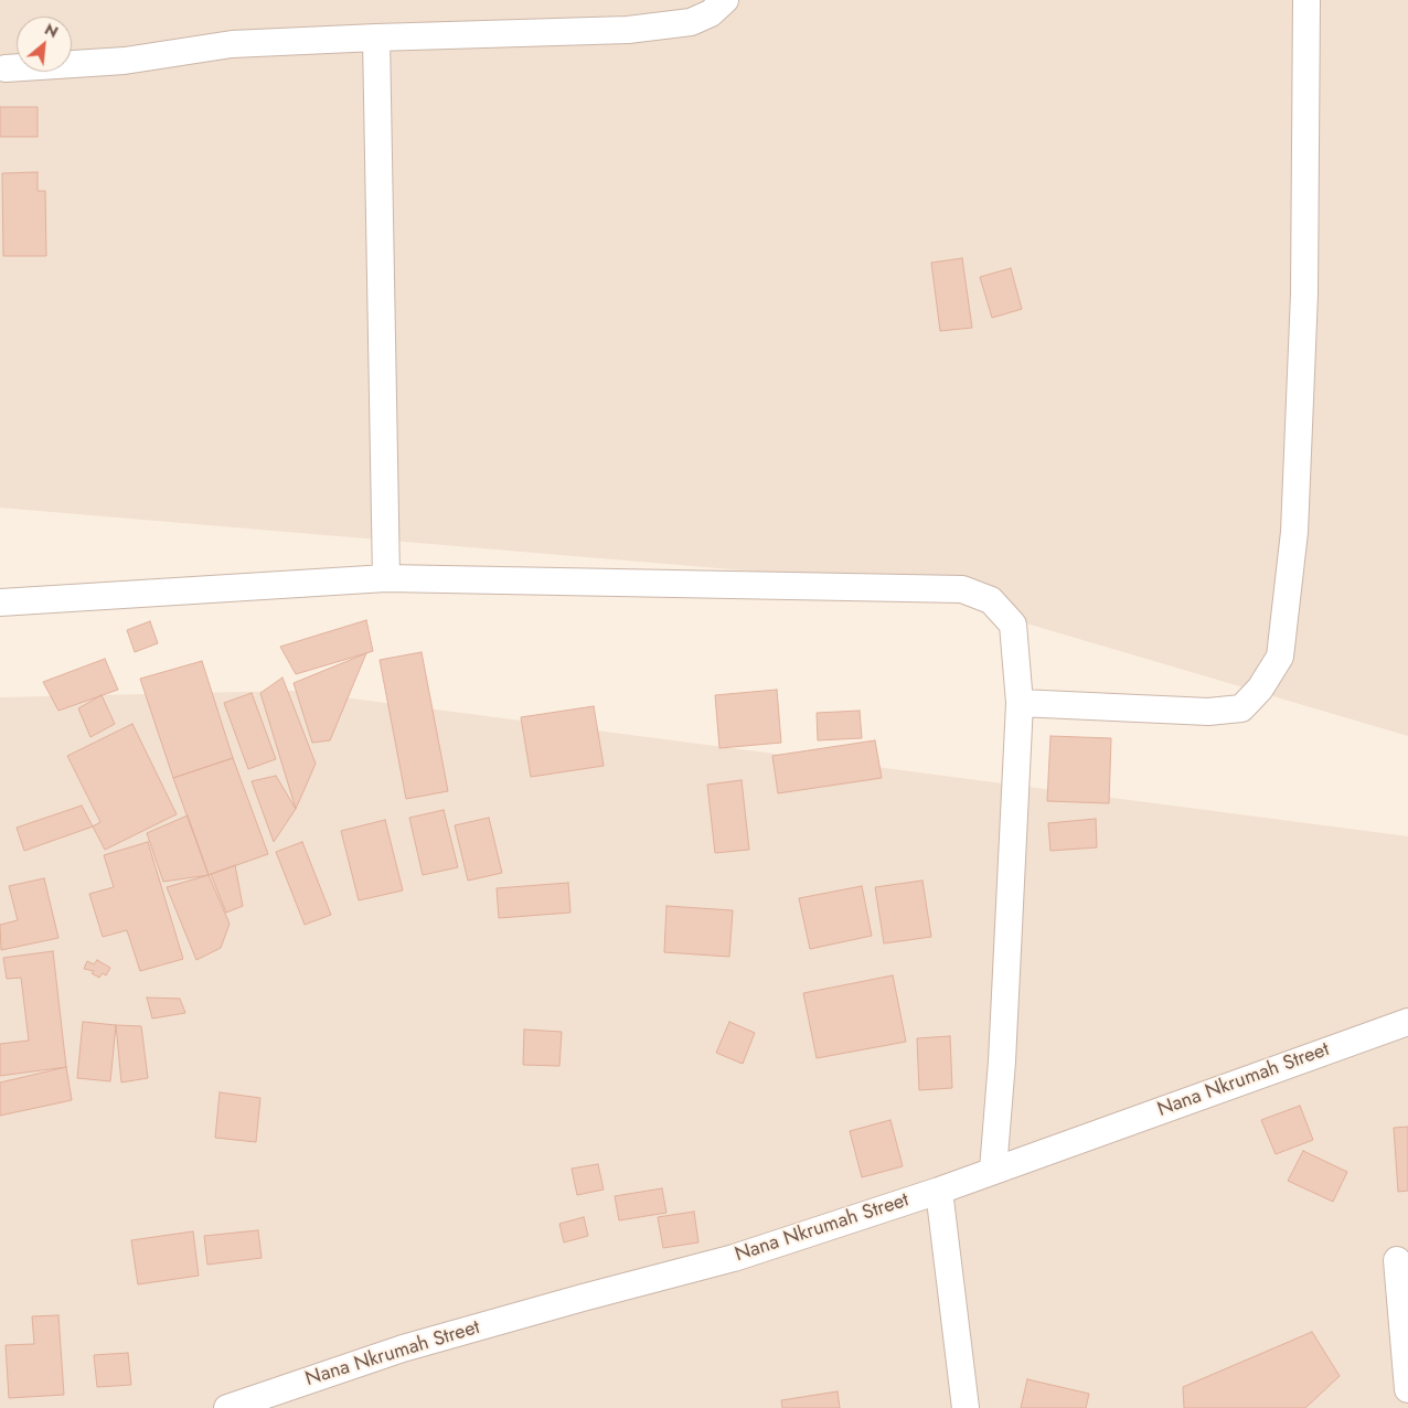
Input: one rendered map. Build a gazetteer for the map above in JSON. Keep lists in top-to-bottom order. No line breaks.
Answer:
{"streets":{"street":["Nana Nkrumah Street"]},"north":"top right"}
